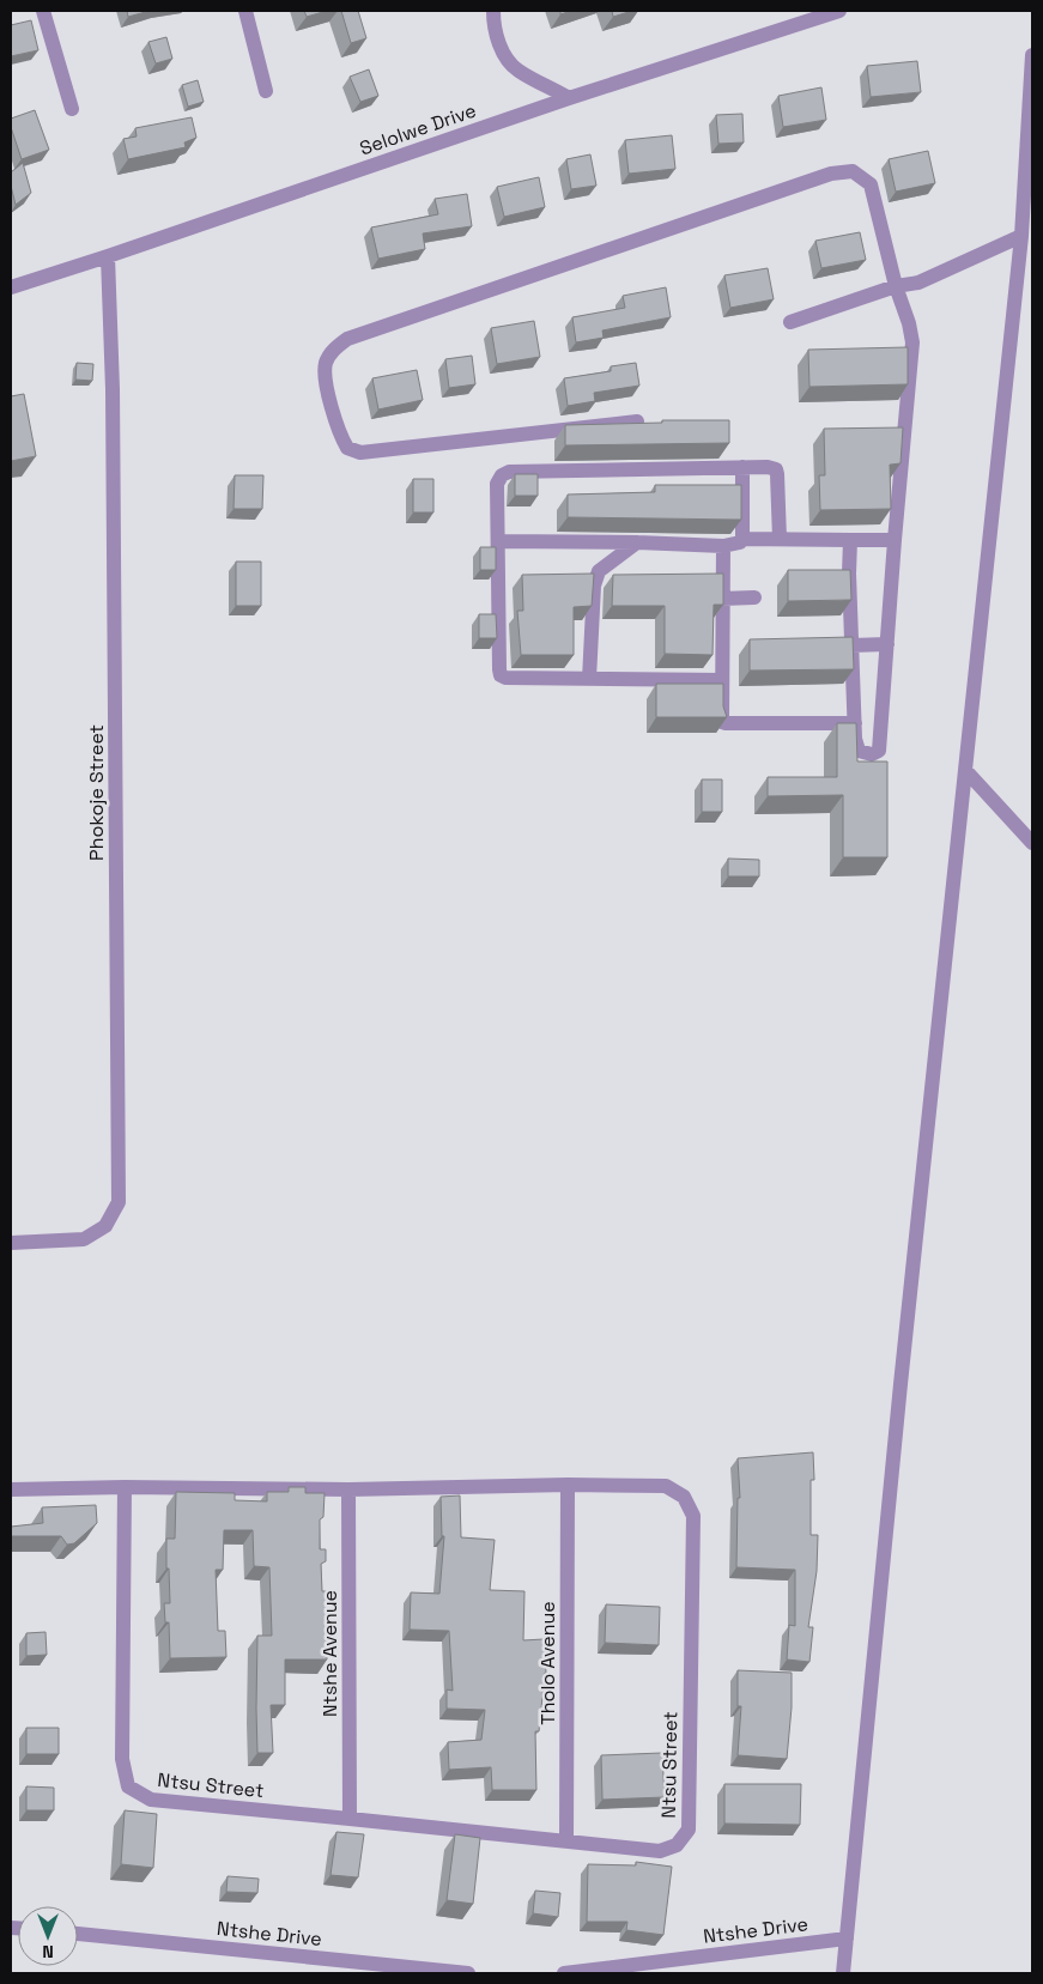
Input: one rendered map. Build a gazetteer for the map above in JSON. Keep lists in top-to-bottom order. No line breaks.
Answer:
{"streets":{"street":["Selolwe Drive","Phokoje Street","Ntshe Avenue","Tholo Avenue","Ntsu Street","Ntshe Drive"]},"crossings":[["Selolwe Drive","Phokoje Street"],["Ntshe Avenue","Ntsu Street"],["Tholo Avenue","Ntsu Street"]],"north":"bottom"}
